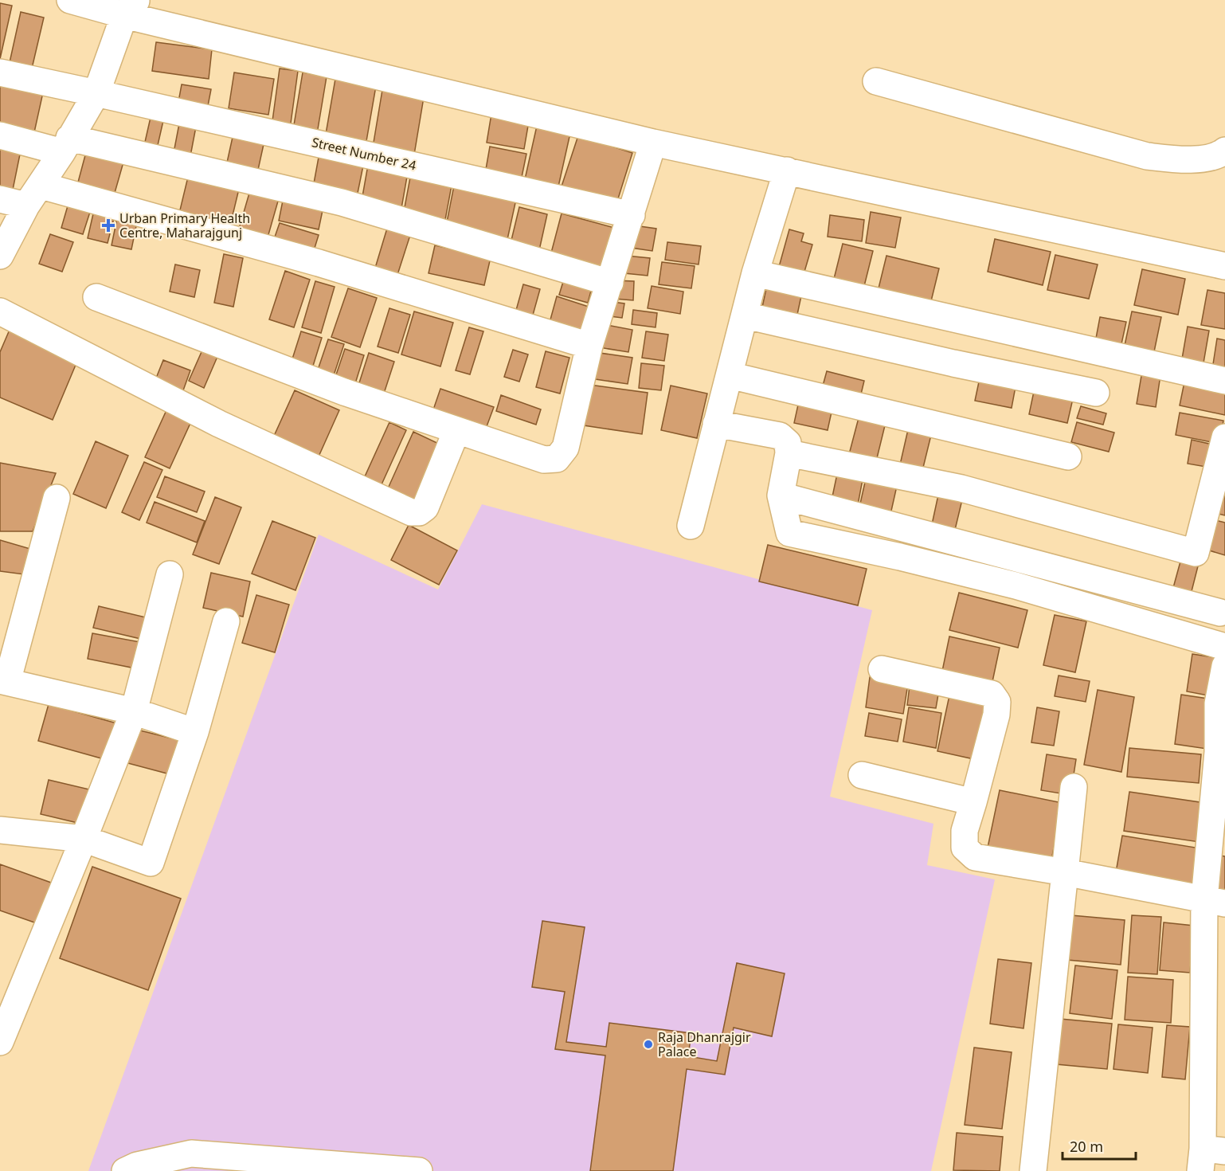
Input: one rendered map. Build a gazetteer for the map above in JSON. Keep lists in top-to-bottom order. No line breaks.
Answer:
{"streets":{"street":["Street Number 24"]},"places":{"health":["Urban Primary Health Centre, Maharajgunj"],"other":["Raja Dhanrajgir Palace"]},"scale_bar":"20 m"}
